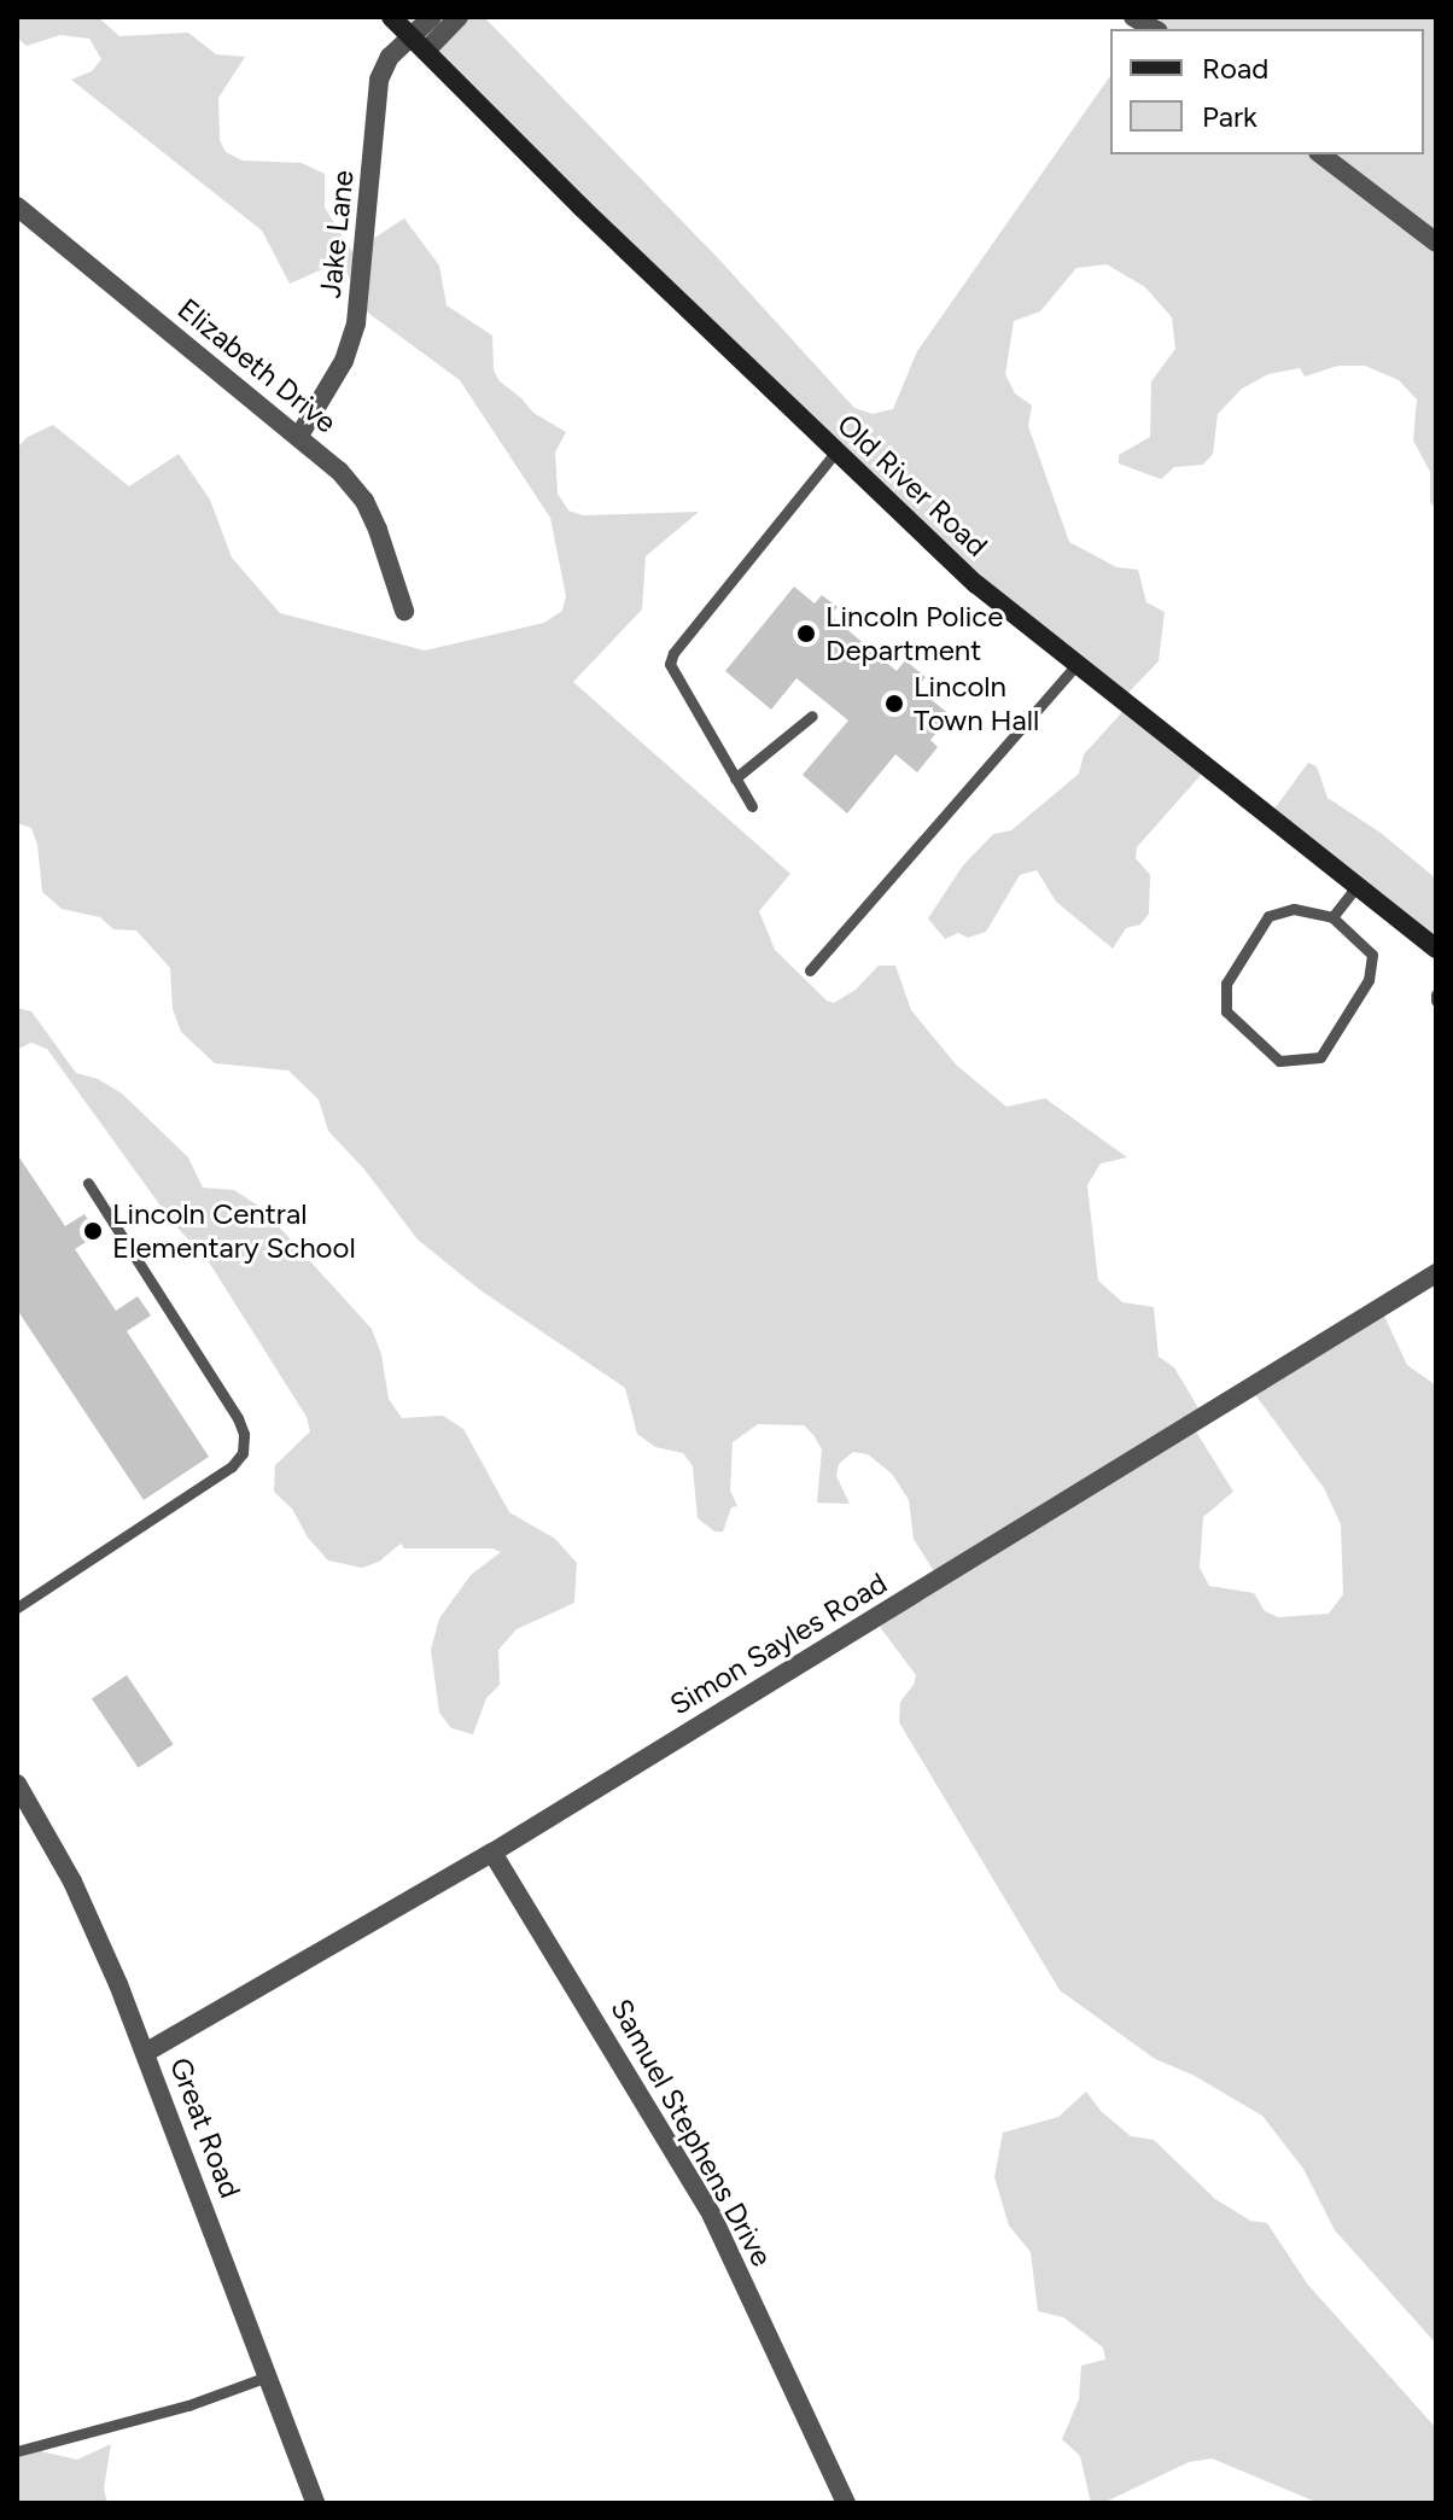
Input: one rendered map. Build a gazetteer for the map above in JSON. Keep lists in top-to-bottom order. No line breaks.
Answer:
{"streets":{"main road":["Old River Road"],"street":["Jake Lane","Elizabeth Drive","Simon Sayles Road","Great Road","Samuel Stephens Drive"]},"crossings":[["Jake Lane","Elizabeth Drive"],["Jake Lane","Old River Road"],["Simon Sayles Road","Great Road"],["Simon Sayles Road","Samuel Stephens Drive"]],"places":["Lincoln Police Department","Lincoln Town Hall","Lincoln Central Elementary School"],"legend":["Road","Park"]}
